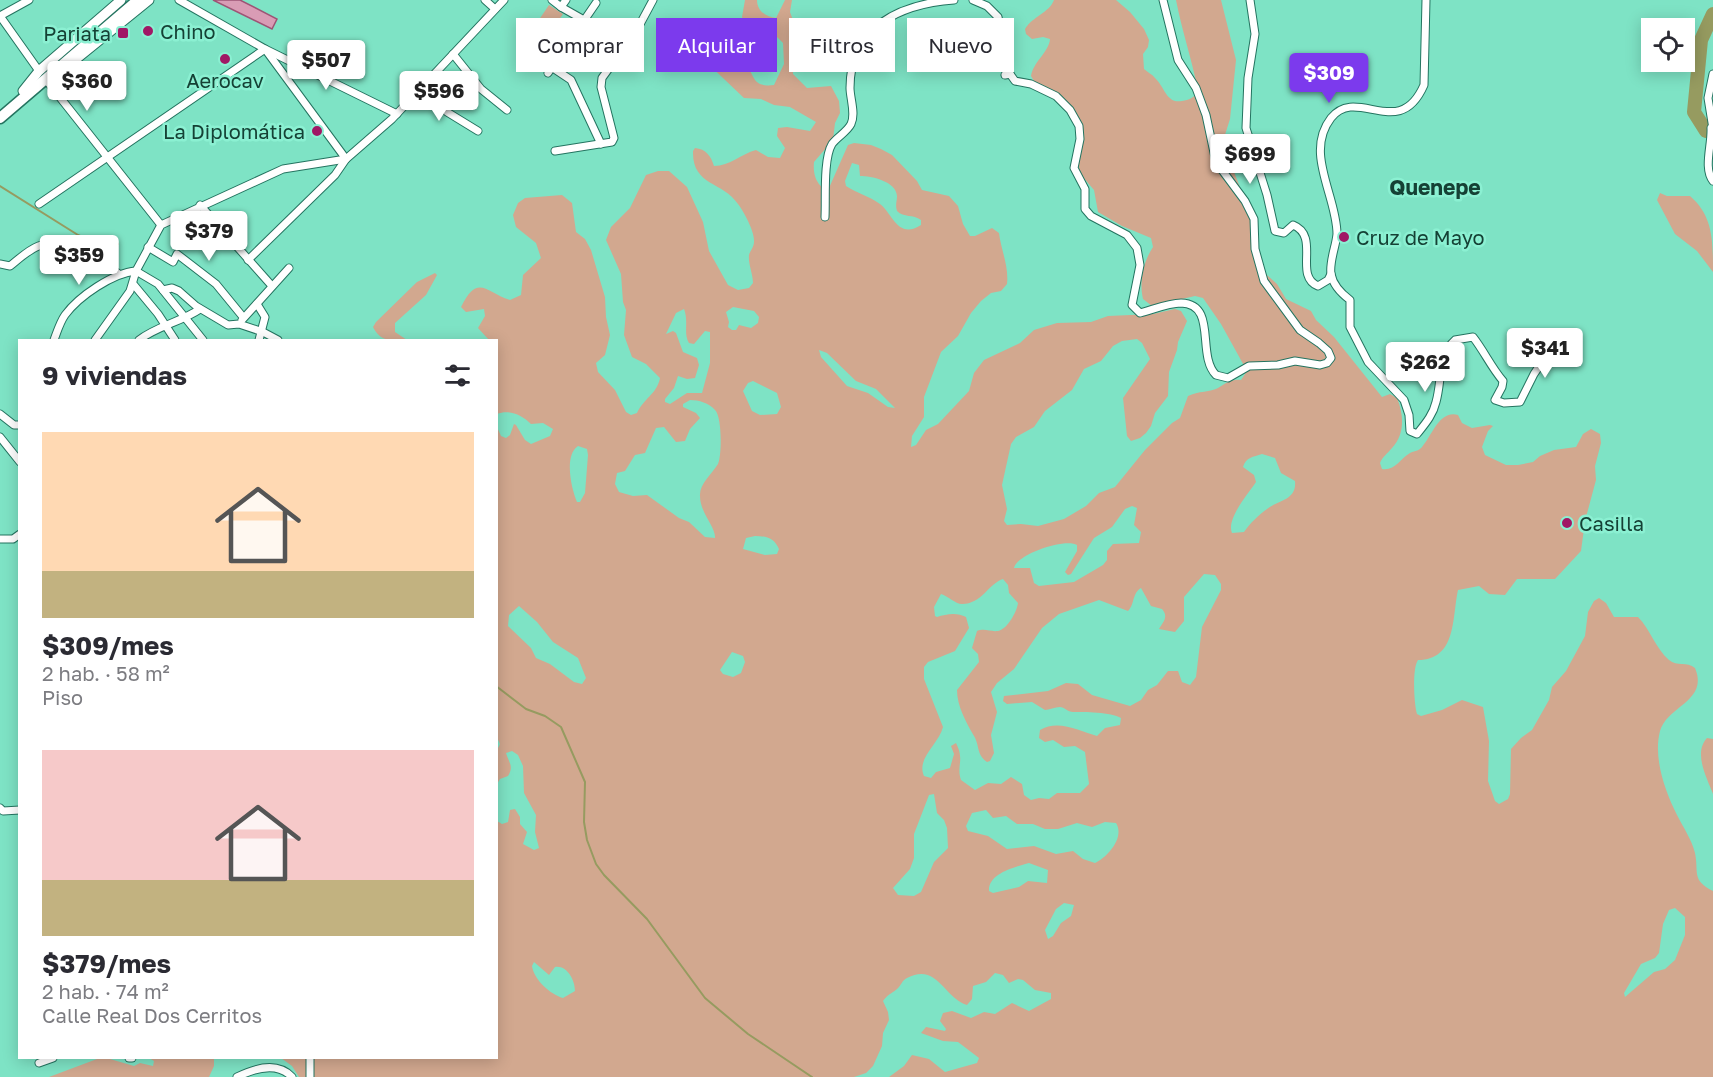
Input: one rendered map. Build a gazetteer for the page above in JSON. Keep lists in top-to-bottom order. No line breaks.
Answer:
{"districts":["Quenepe"],"places":{"other":["Chino","Aerocav","La Diplomática","Cruz de Mayo","Casilla"],"transit":["Pariata"]},"page":{"chip":["Comprar","Alquilar","Filtros","Nuevo"],"price":["$507","$309","$360","$596","$699","$379","$359","$341","$262"],"heading":"9 viviendas","list":[{"name":"$309/mes","note":"2 hab. · 58 m² · Piso"},{"name":"$379/mes","note":"2 hab. · 74 m² · Calle Real Dos Cerritos"}]}}
